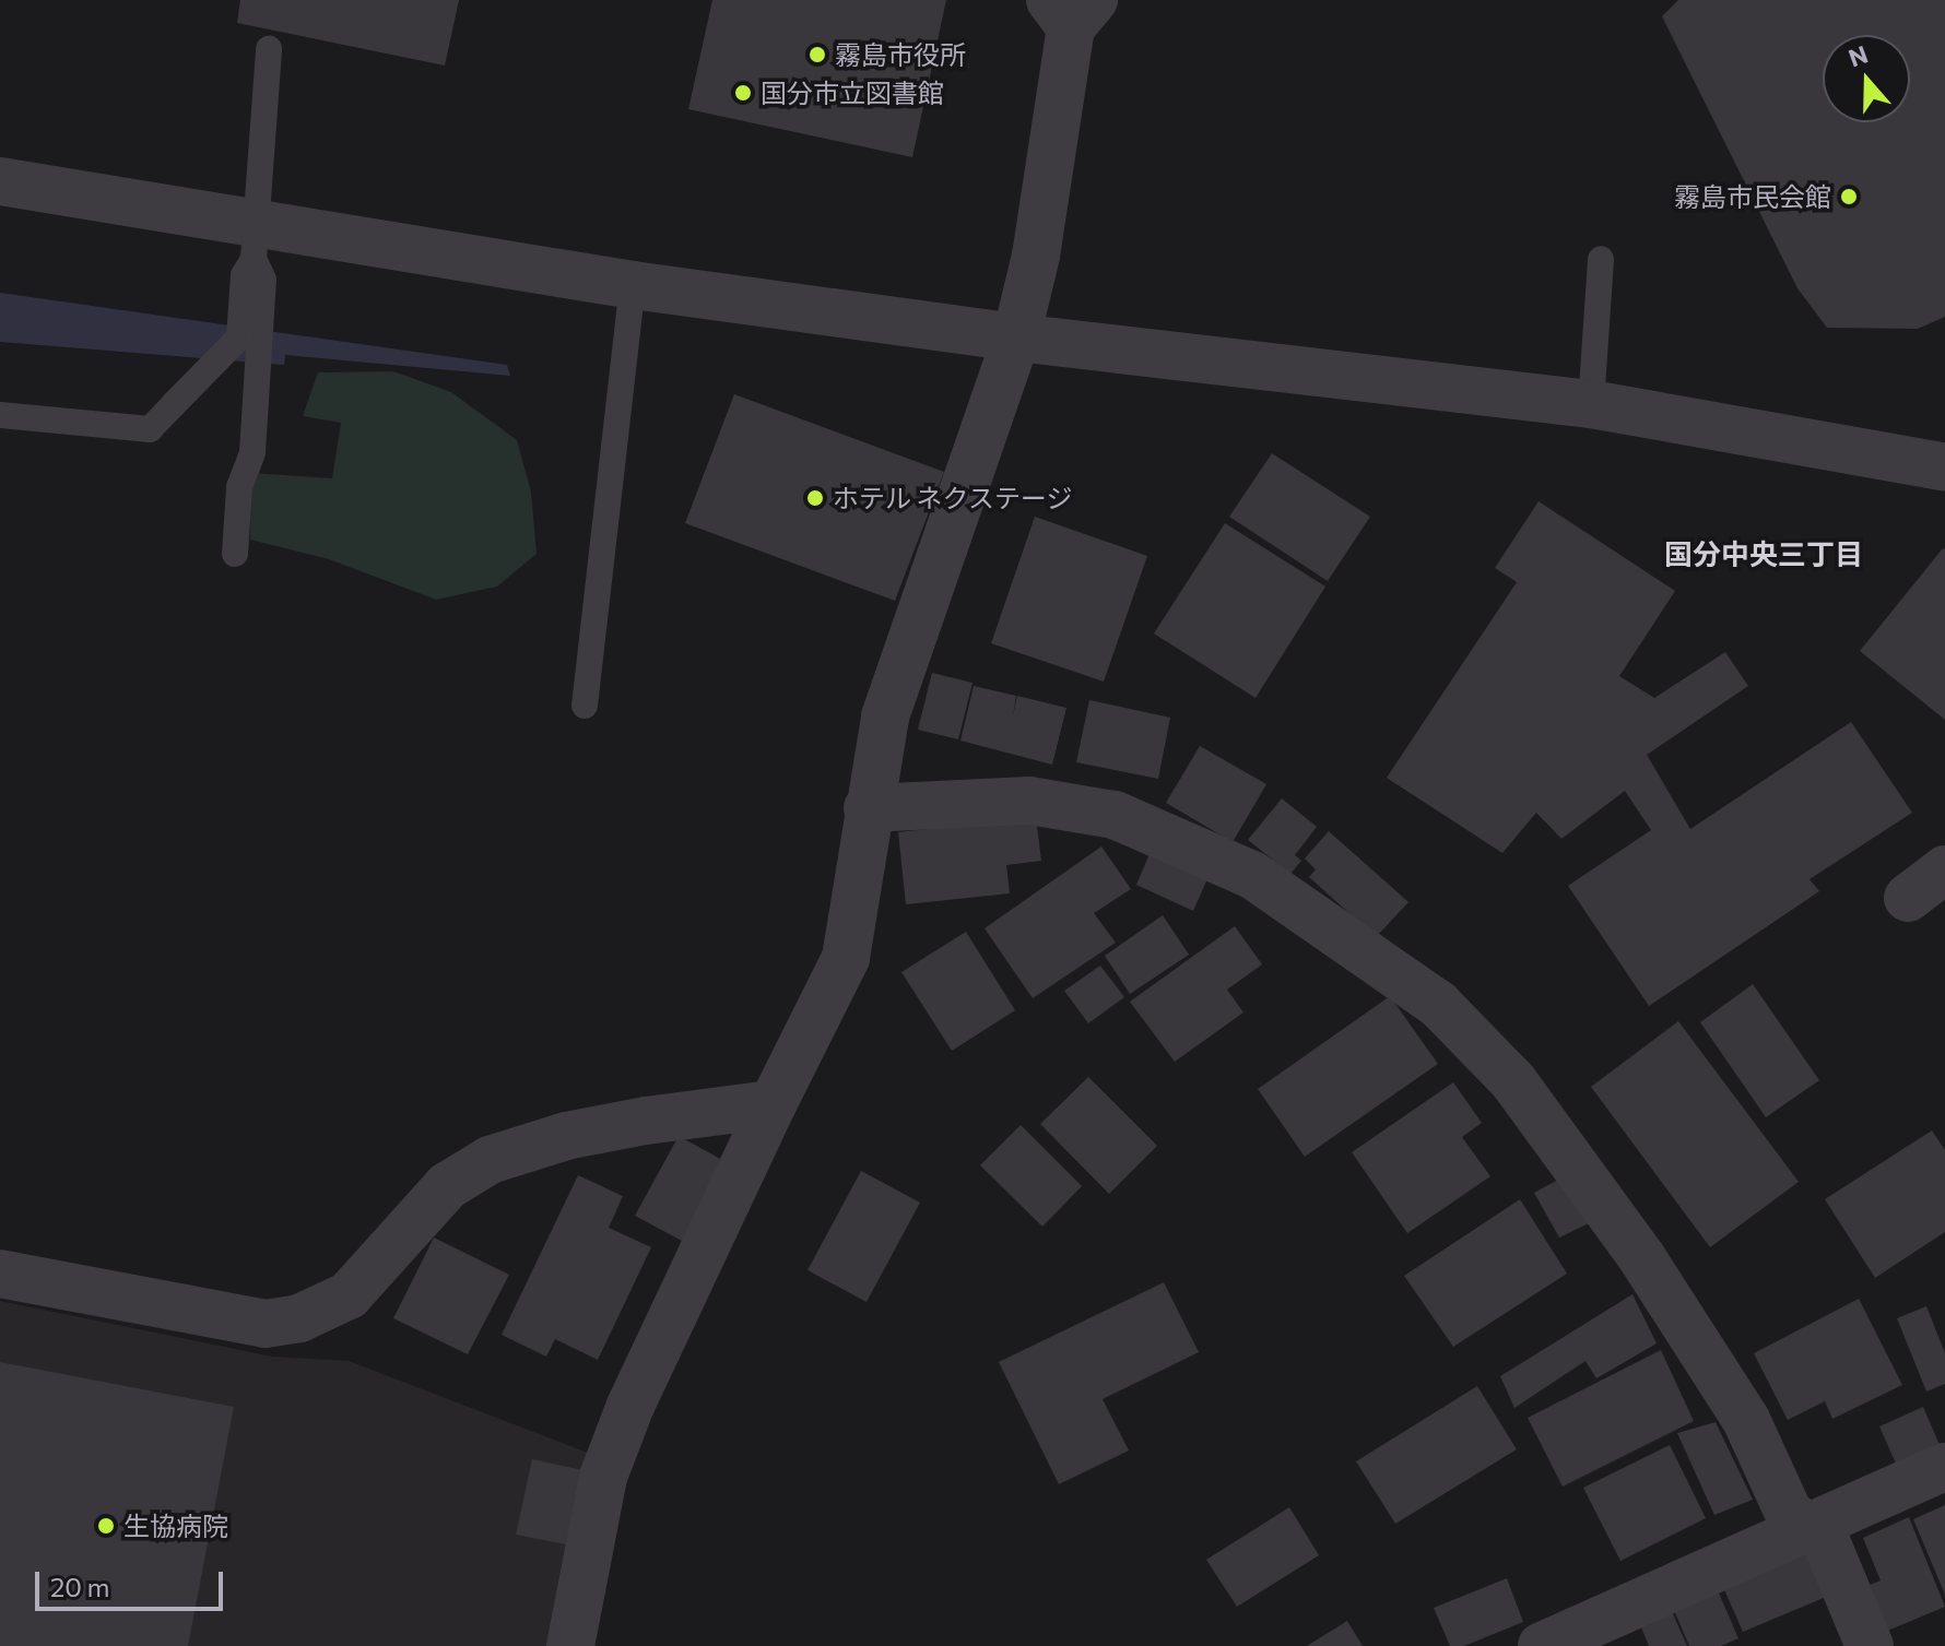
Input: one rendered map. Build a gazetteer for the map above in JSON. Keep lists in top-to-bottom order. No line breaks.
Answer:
{"districts":["国分中央三丁目"],"places":["霧島市役所","国分市立図書館","霧島市民会館","ホテル ネクステージ","生協病院"],"scale_bar":"20 m","north":"top"}
